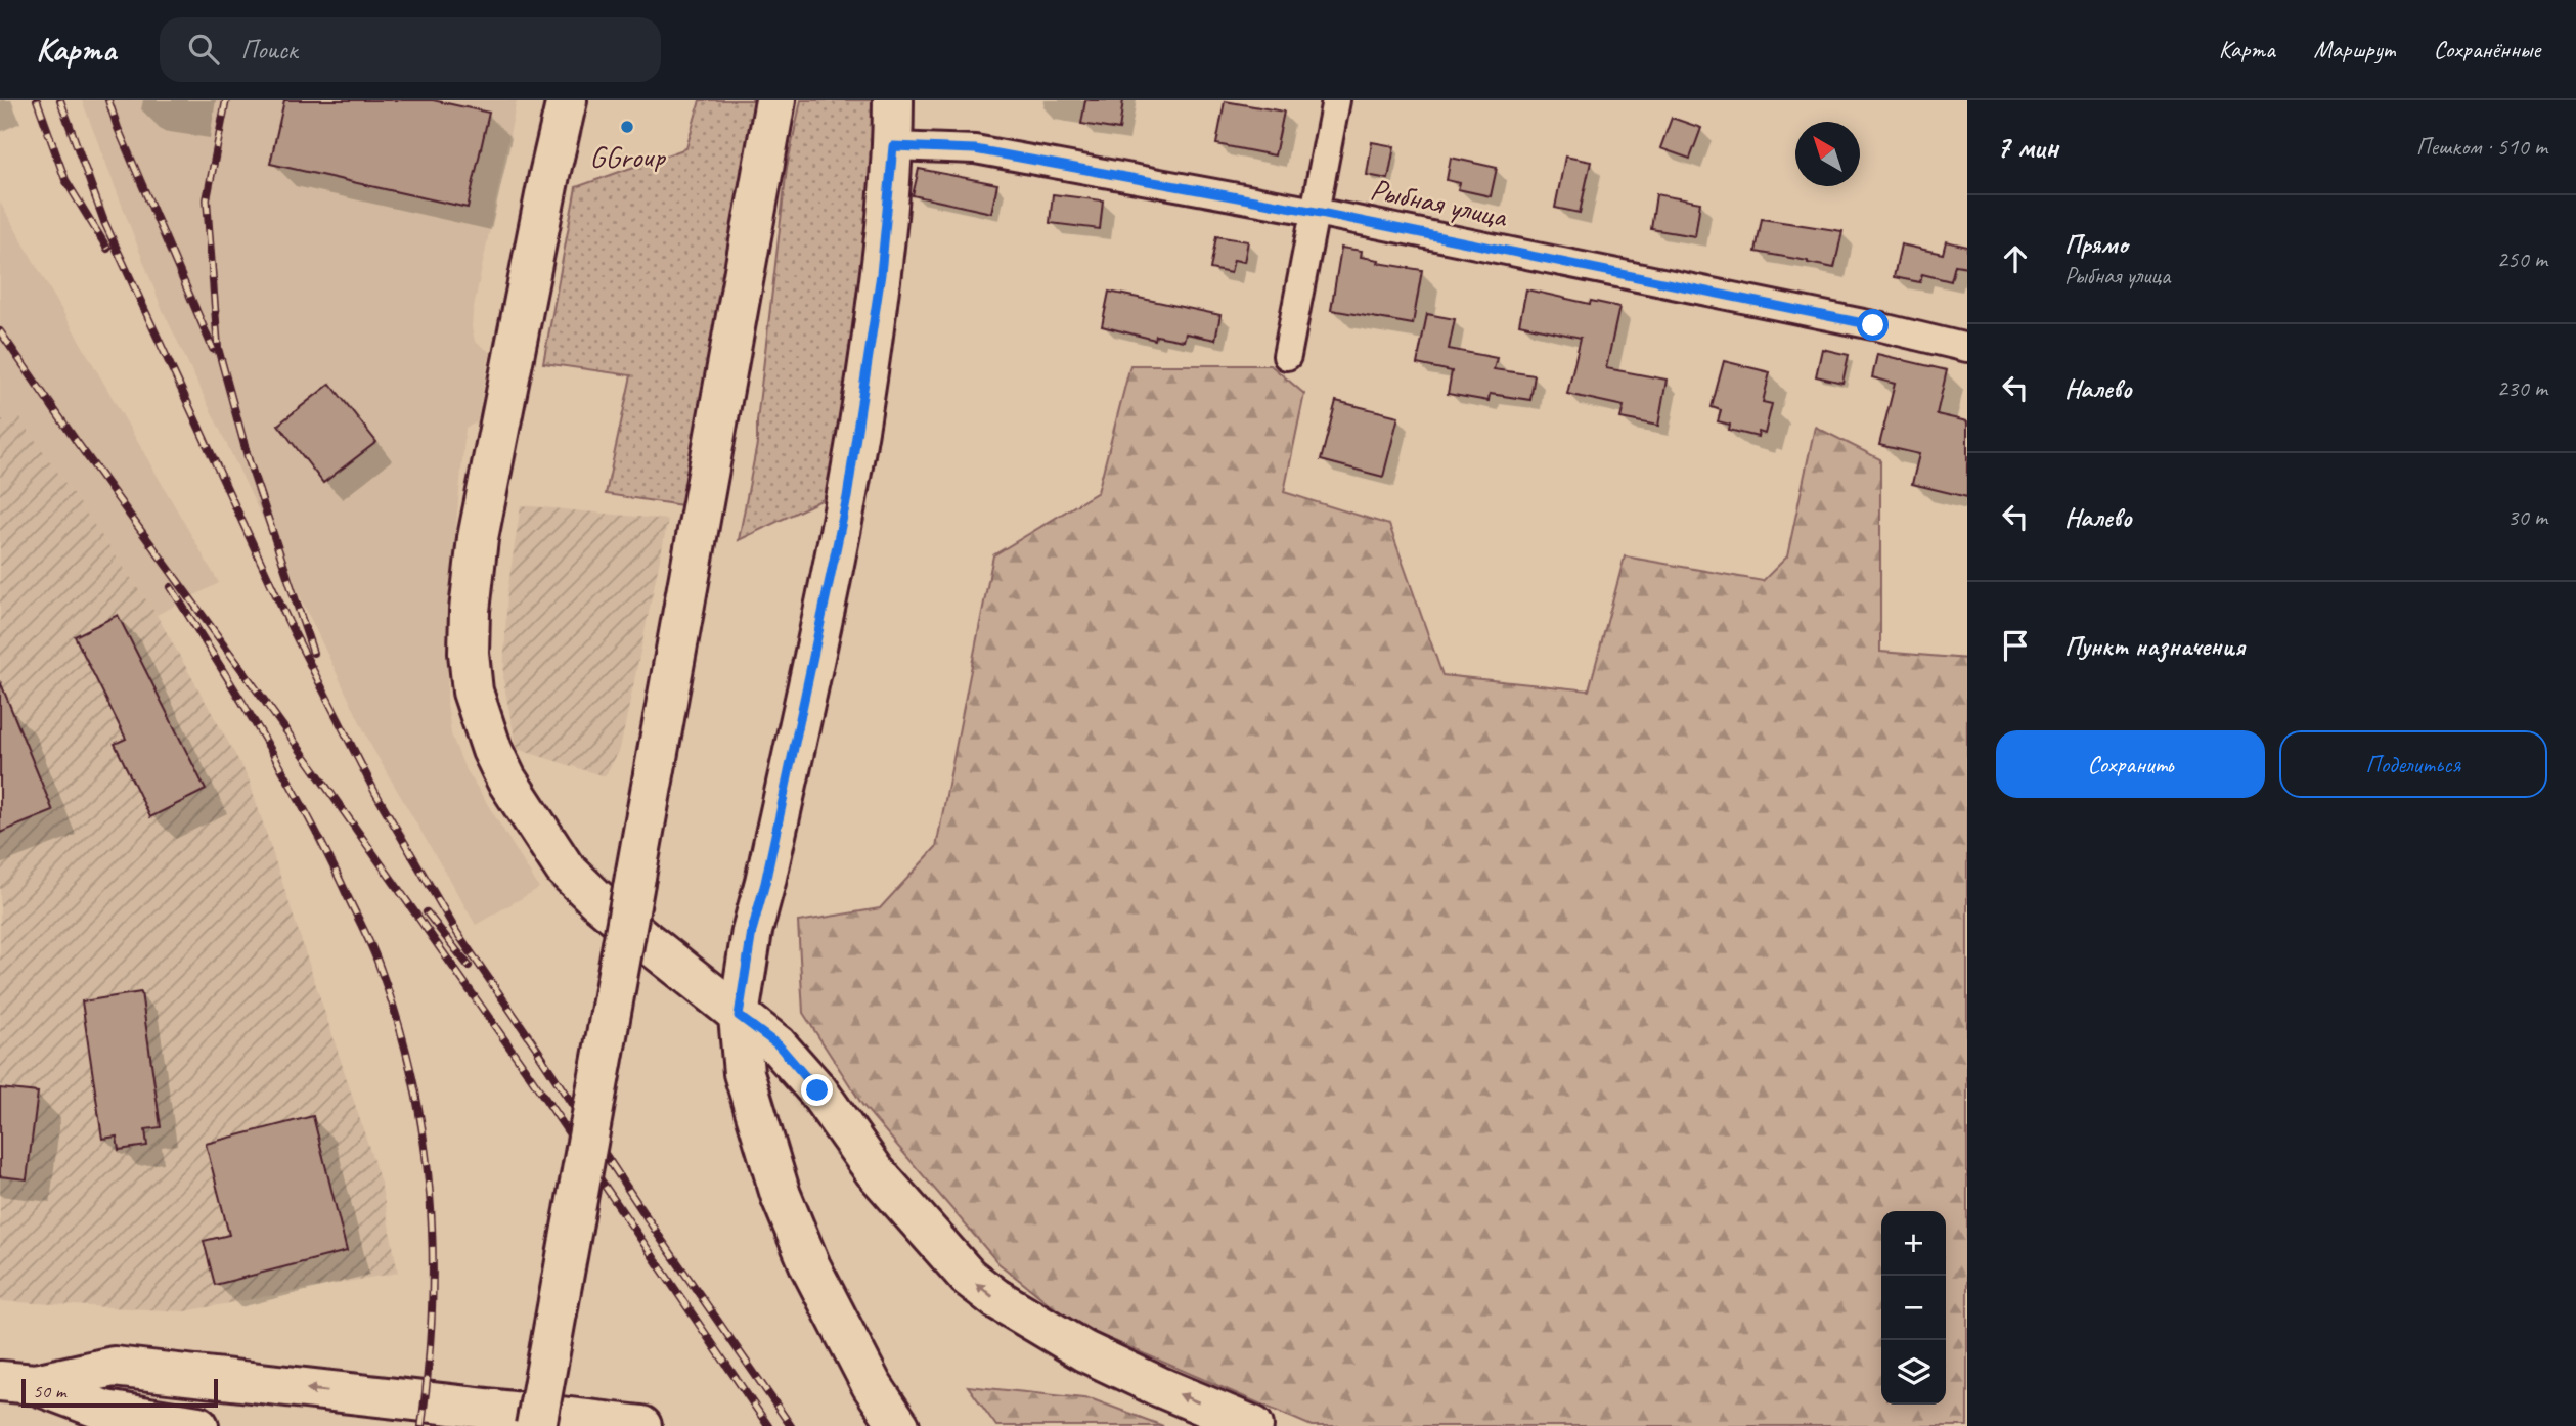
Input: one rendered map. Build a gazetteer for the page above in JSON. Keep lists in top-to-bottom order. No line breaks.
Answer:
{"streets":{"street":["Рыбная улица"]},"places":["GGroup"],"scale_bar":"50 m","north":"top left","page":{"header":"Карта","search":"Поиск","nav":["Карта","Маршрут","Сохранённые"],"heading":["7 мин","Пешком · 510 m"],"list":[["Прямо","Рыбная улица","250 m"],["Налево","230 m"],["Налево","30 m"],"Пункт назначения"],"buttons":["Сохранить","Поделиться"],"map_buttons":["+","−"],"scale":"50 m"}}
